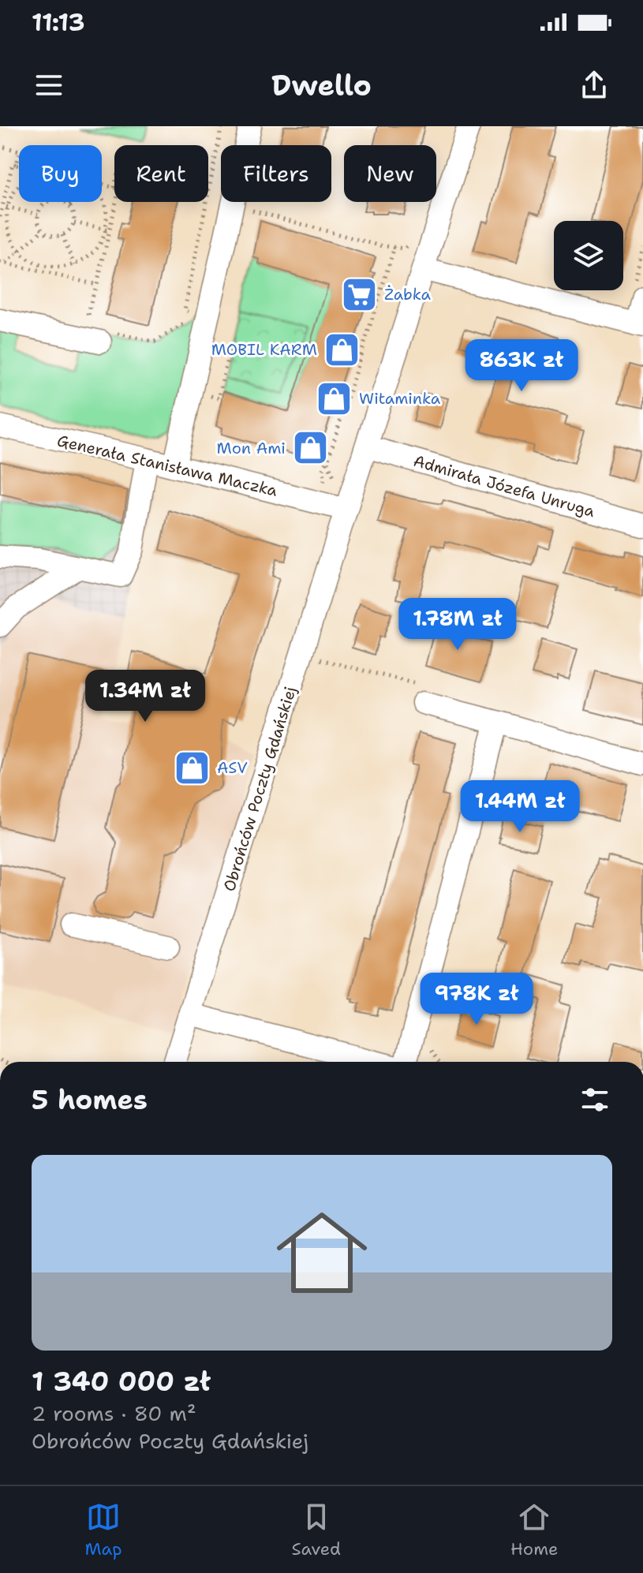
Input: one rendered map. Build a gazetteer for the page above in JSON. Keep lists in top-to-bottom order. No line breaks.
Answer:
{"streets":{"street":["Generała Stanisława Maczka","Admirała Józefa Unruga","Obrońców Poczty Gdańskiej"]},"crossings":[["Generała Stanisława Maczka","Obrońców Poczty Gdańskiej"],["Admirała Józefa Unruga","Obrońców Poczty Gdańskiej"]],"places":{"supermarket":["Żabka"],"shop":["MOBIL KARM","Witaminka","Mon Ami","ASV"]},"page":{"status":"11:13","header":"Dwello","chip":["Buy","Rent","Filters","New"],"price":["863K zł","1.78M zł","1.34M zł","1.44M zł","978K zł"],"heading":"5 homes","list":[{"name":"1 340 000 zł","note":"2 rooms · 80 m² · Obrońców Poczty Gdańskiej"}],"tabs":["Map","Saved","Home"]}}
